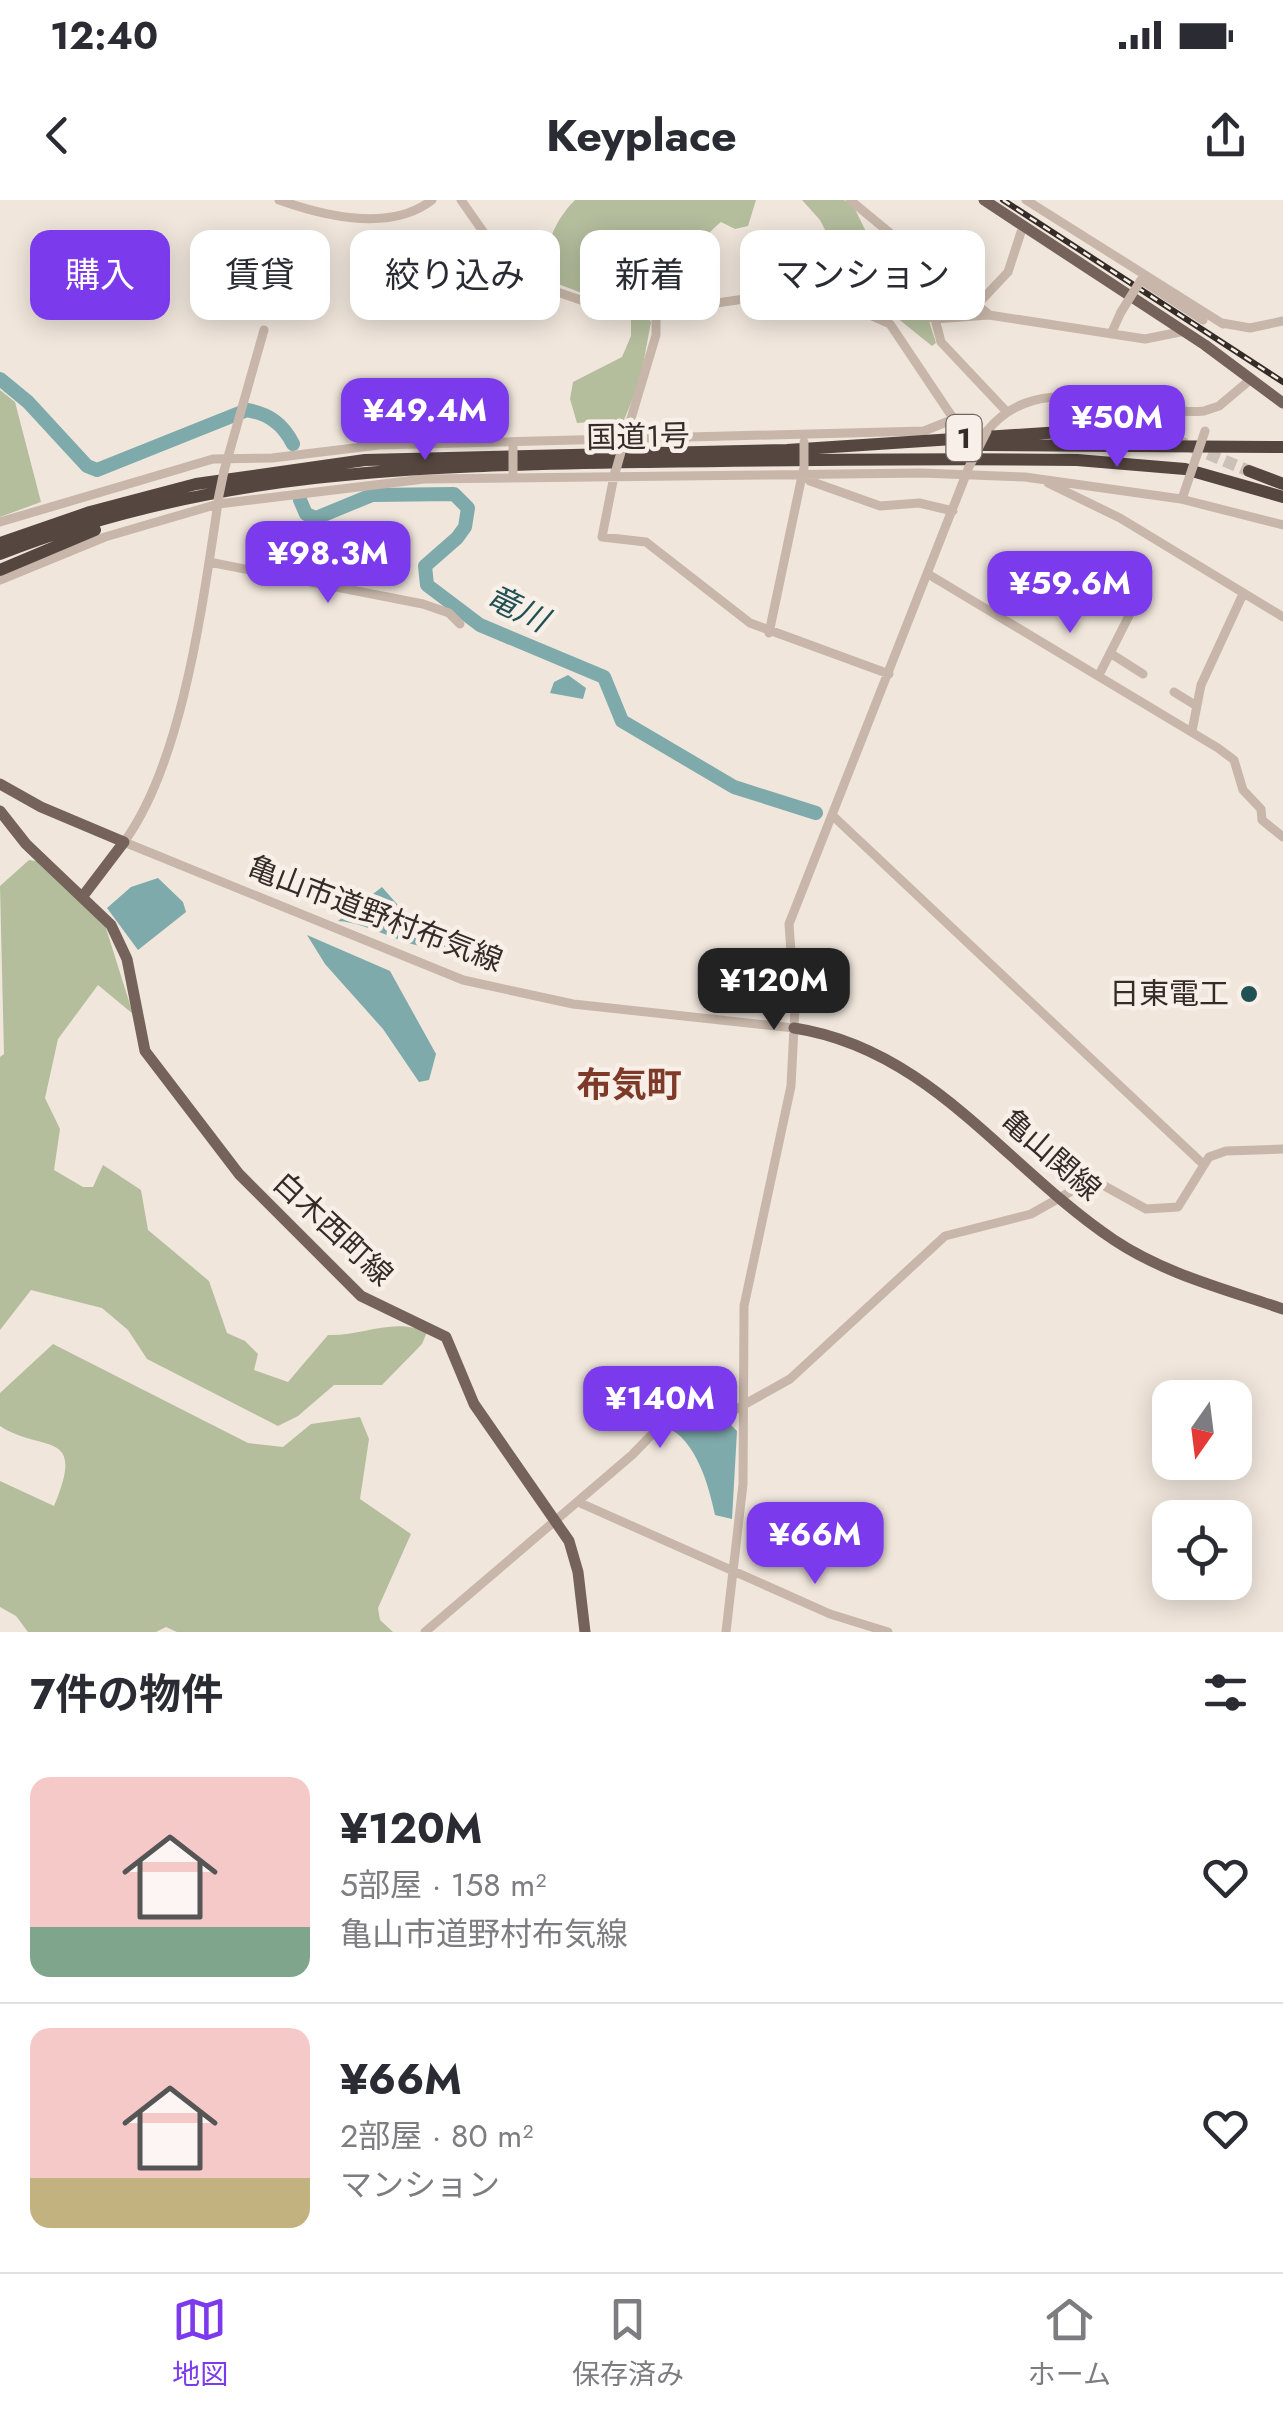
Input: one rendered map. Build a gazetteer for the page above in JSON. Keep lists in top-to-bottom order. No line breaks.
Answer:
{"streets":{"highway":["国道1号","1"],"main road":["亀山関線","白木西町線"],"street":["亀山市道野村布気線"]},"crossings":[["国道1号","1"],["亀山市道野村布気線","亀山関線"]],"districts":["布気町"],"water":["竜川"],"places":["日東電工"],"north":"bottom","page":{"status":"12:40","header":"Keyplace","chip":["購入","賃貸","絞り込み","新着","マンション"],"price":["¥49.4M","¥50M","¥98.3M","¥59.6M","¥120M","¥140M","¥66M"],"heading":"7件の物件","list":[{"name":"¥120M","note":"5部屋 · 158 m² · 亀山市道野村布気線"},{"name":"¥66M","note":"2部屋 · 80 m² · マンション"}],"tabs":["地図","保存済み","ホーム"]}}
